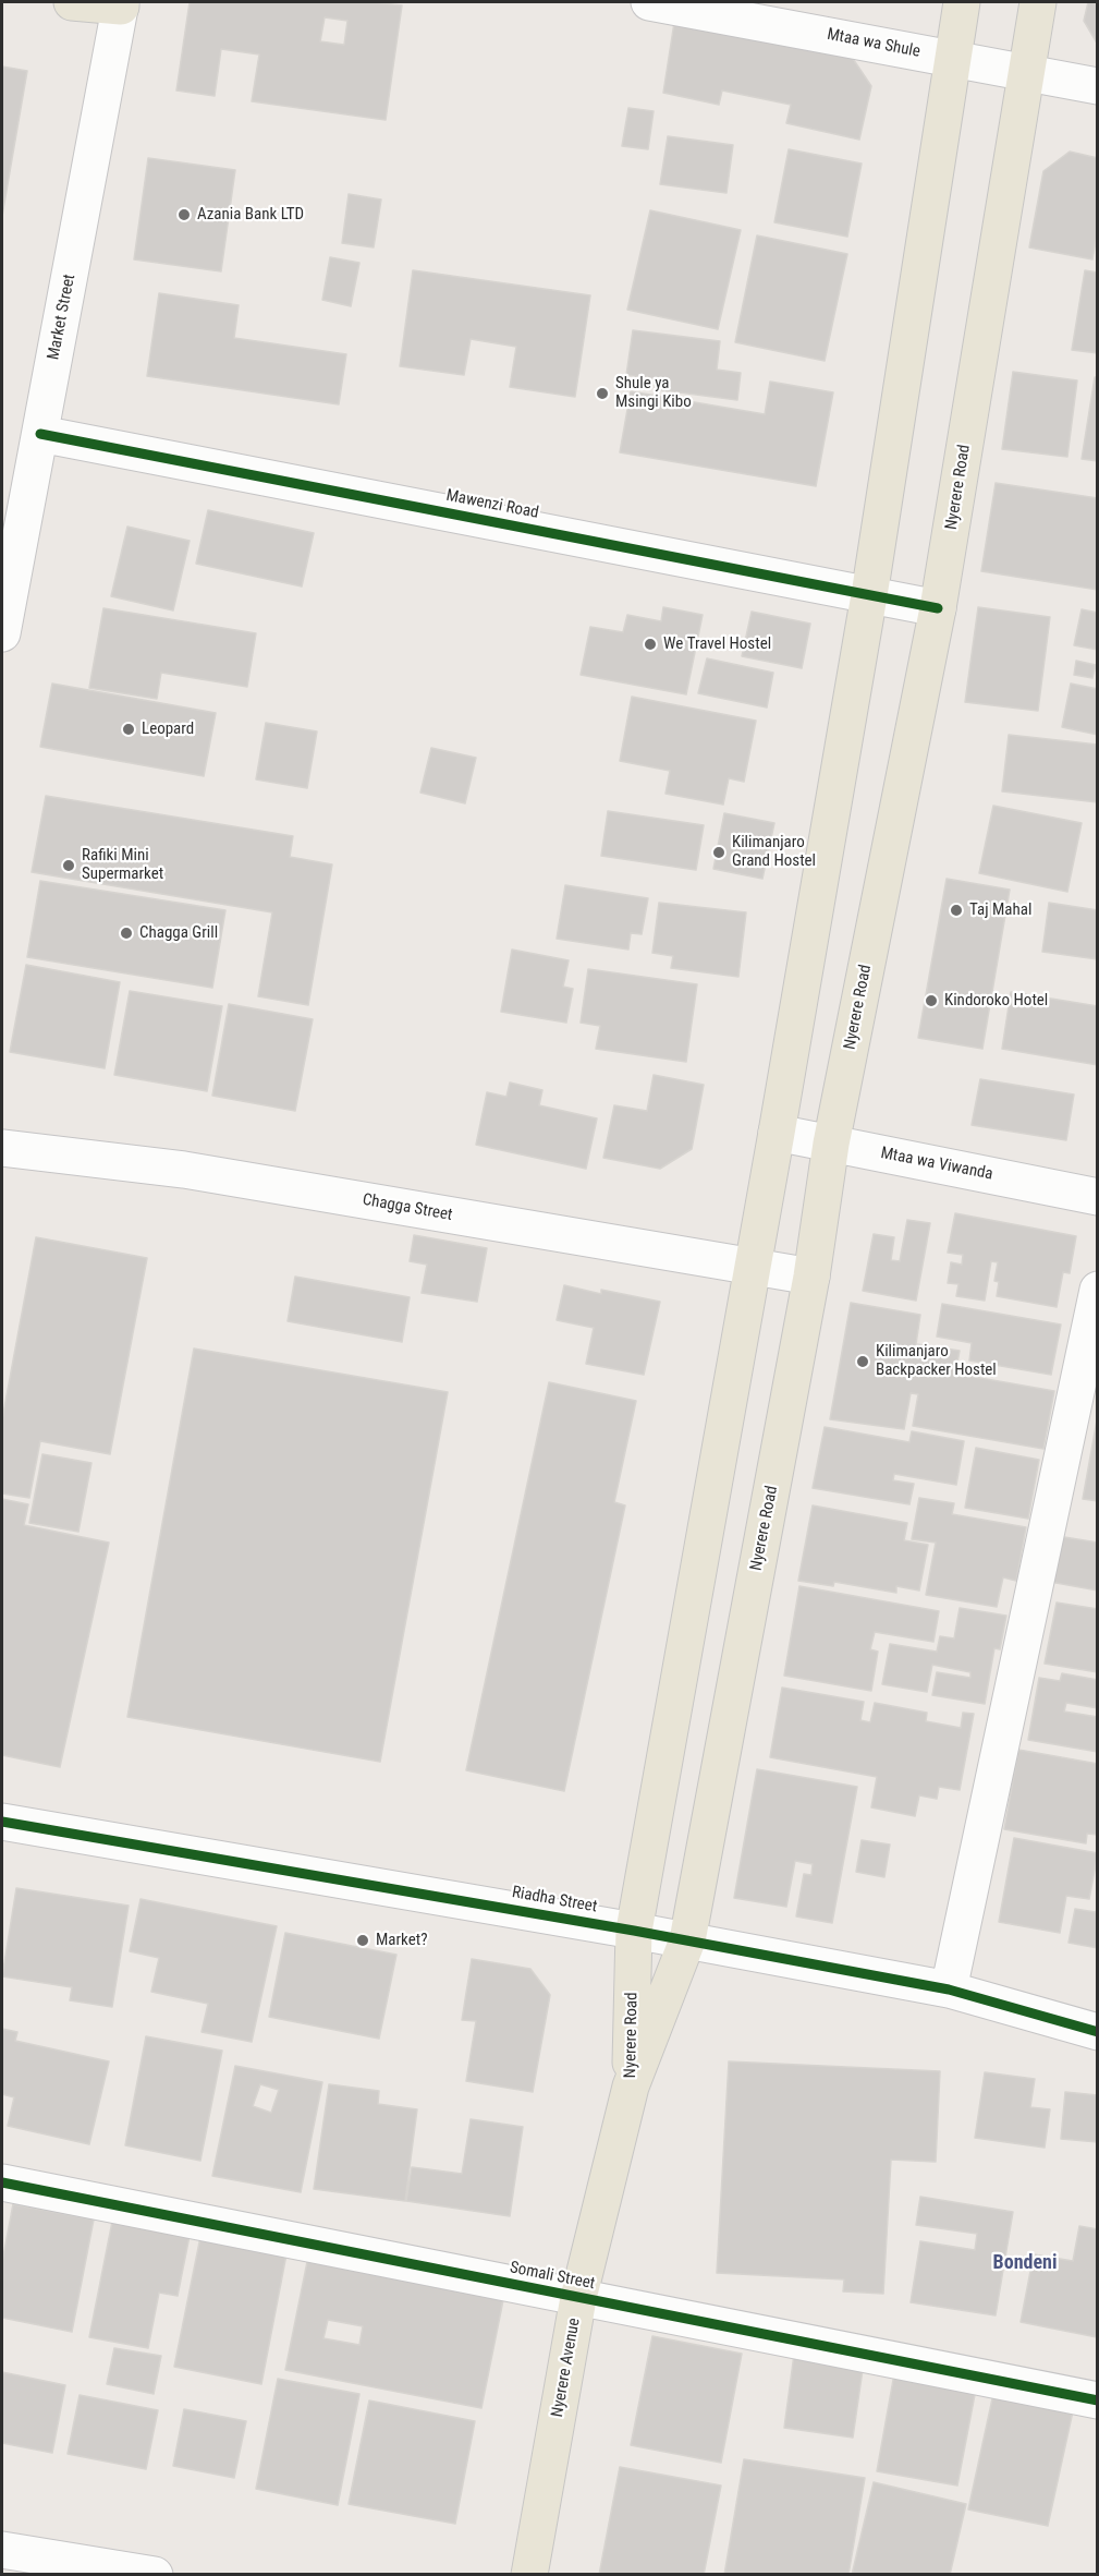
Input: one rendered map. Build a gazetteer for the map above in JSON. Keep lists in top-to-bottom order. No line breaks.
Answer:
{"streets":{"main road":["Nyerere Road","Nyerere Avenue"],"street":["Mtaa wa Shule","Market Street","Mawenzi Road","Mtaa wa Viwanda","Chagga Street","Riadha Street","Somali Street"]},"crossings":[["Mtaa wa Shule","Nyerere Road"],["Market Street","Mawenzi Road"],["Nyerere Road","Mawenzi Road"],["Nyerere Road","Mtaa wa Viwanda"],["Nyerere Road","Chagga Street"],["Nyerere Road","Riadha Street"],["Nyerere Road","Nyerere Avenue"],["Somali Street","Nyerere Avenue"]],"districts":["Bondeni"],"places":["Azania Bank LTD","Shule ya Msingi Kibo","We Travel Hostel","Leopard","Kilimanjaro Grand Hostel","Rafiki Mini Supermarket","Taj Mahal","Chagga Grill","Kindoroko Hotel","Kilimanjaro Backpacker Hostel","Market?"]}
